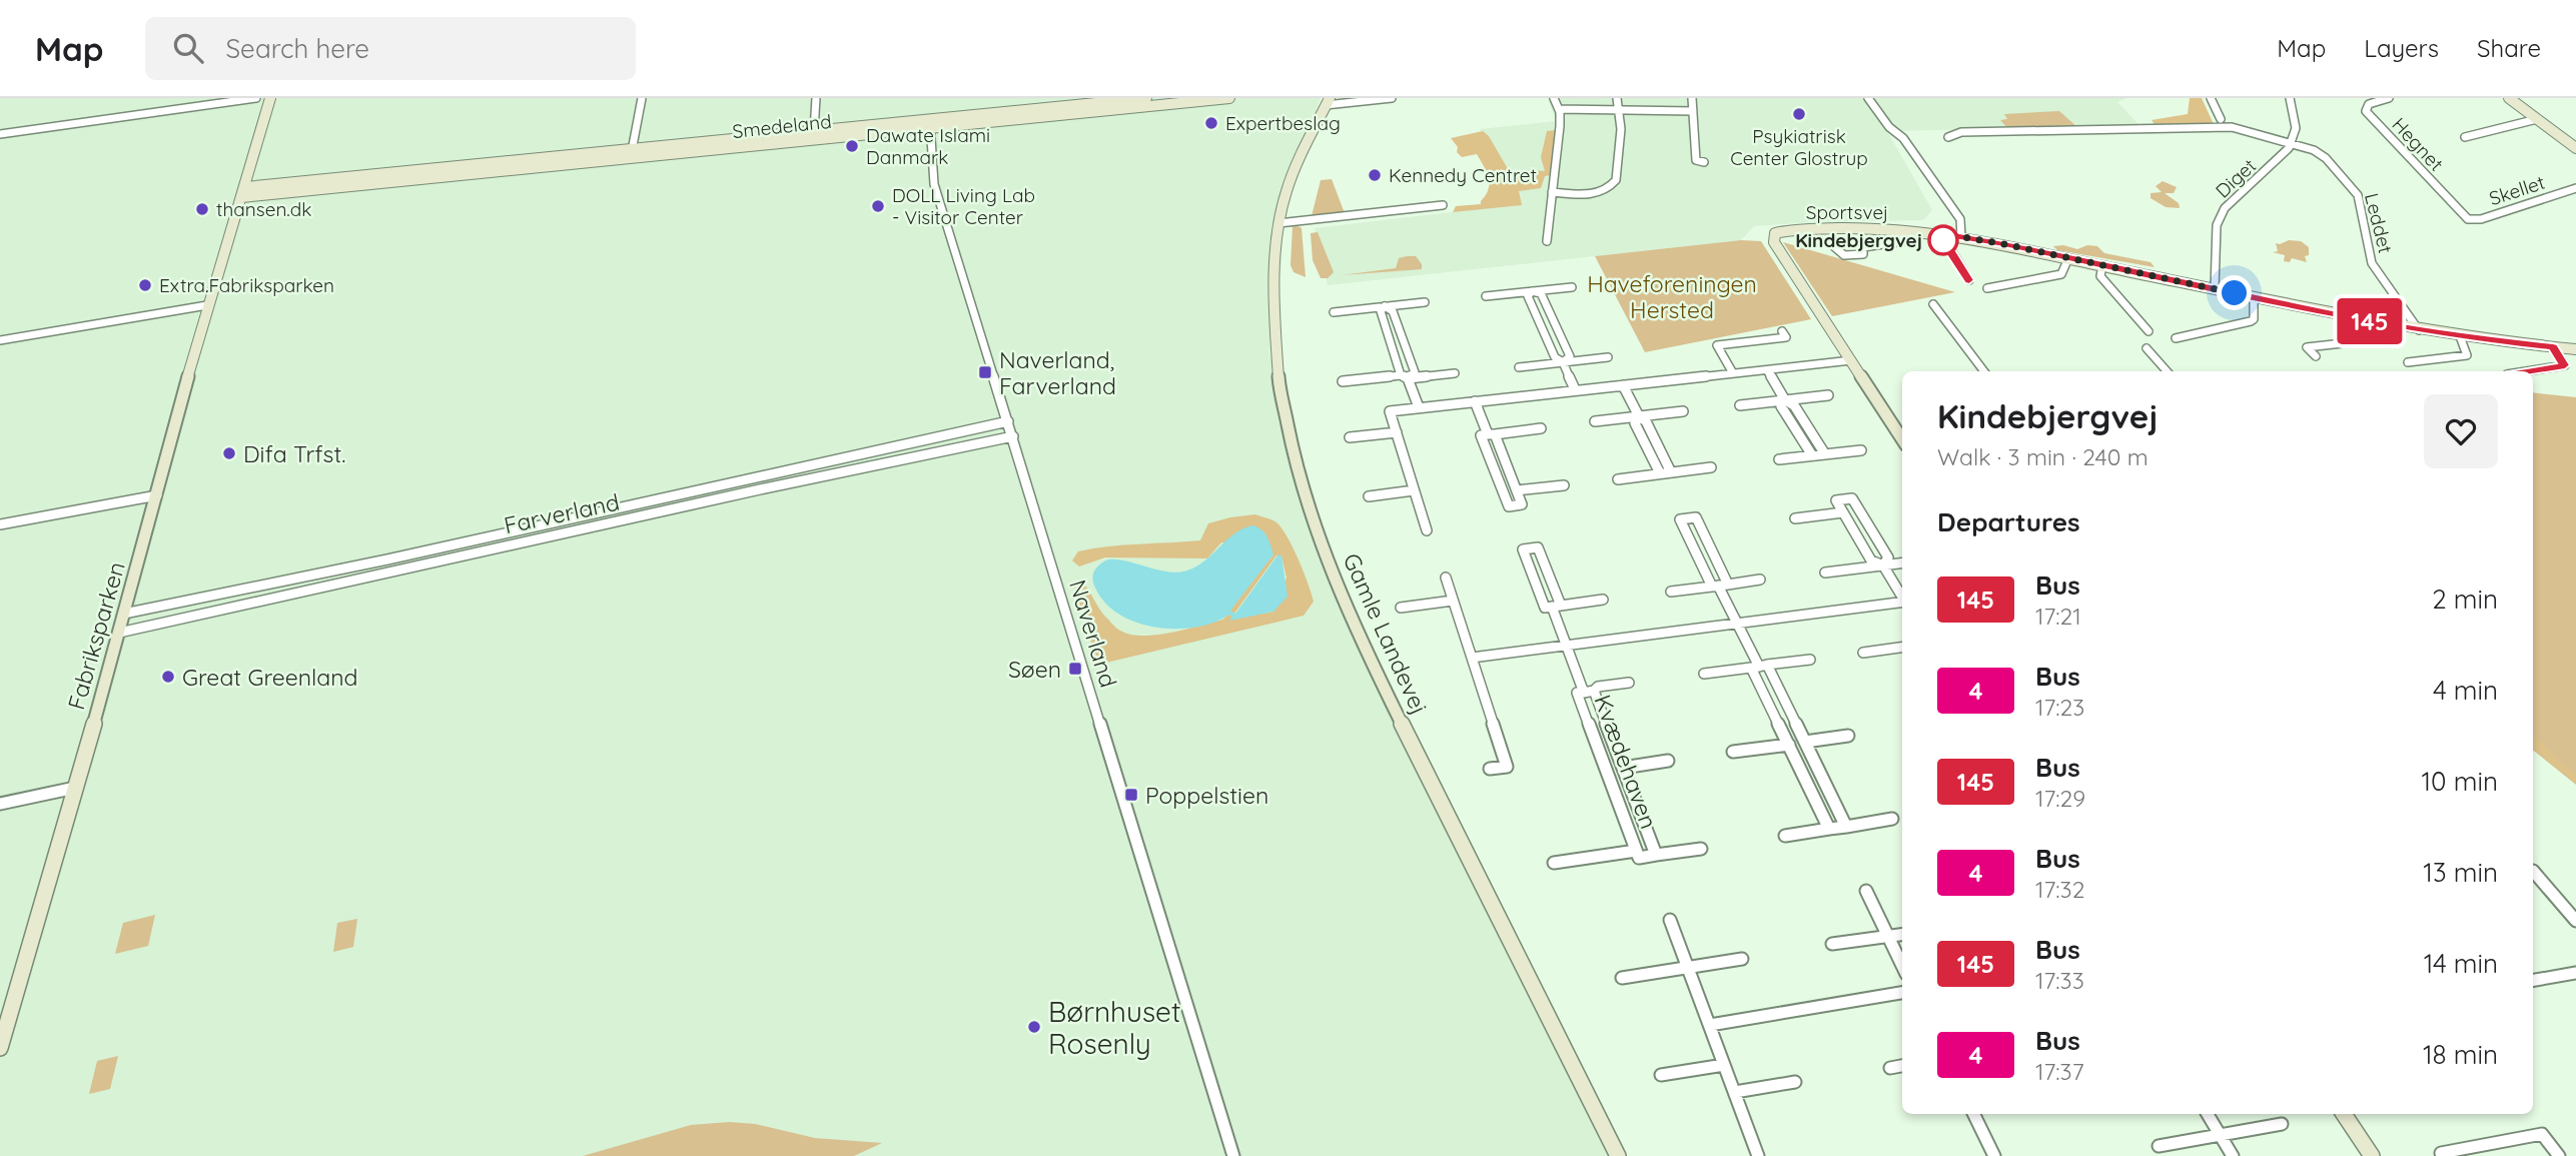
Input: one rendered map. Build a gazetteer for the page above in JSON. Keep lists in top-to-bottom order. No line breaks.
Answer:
{"streets":{"street":["Smedeland","Hegnet","Diget","Skellet","Sportsvej","Leddet","Farverland","Naverland","Gamle Landevej","Fabriksparken","Kvædehaven"]},"crossings":[["Smedeland","Naverland"],["Smedeland","Fabriksparken"],["Hegnet","Skellet"],["Diget","Sportsvej"],["Diget","Leddet"],["Sportsvej","Leddet"],["Farverland","Naverland"],["Farverland","Fabriksparken"]],"parks":["Haveforeningen Hersted"],"places":{"other":["Psykiatrisk Center Glostrup","Expertbeslag","Dawate Islami Danmark","Kennedy Centret","DOLL Living Lab - Visitor Center","thansen.dk","Kindebjergvej","Extra.Fabriksparken","Difa Trfst.","Great Greenland","Børnhuset Rosenly"],"transit":["Naverland, Farverland","Søen","Poppelstien"]},"lines":["bus line 145"],"page":{"header":"Map","search":"Search here","nav":["Map","Layers","Share"],"on_map":"145","heading":[["Kindebjergvej","Walk · 3 min · 240 m"],"Departures"],"list":[{"mark":"145","name":"Bus","note":"17:21","value":"2 min"},{"mark":"4","name":"Bus","note":"17:23","value":"4 min"},{"mark":"145","name":"Bus","note":"17:29","value":"10 min"},{"mark":"4","name":"Bus","note":"17:32","value":"13 min"},{"mark":"145","name":"Bus","note":"17:33","value":"14 min"},{"mark":"4","name":"Bus","note":"17:37","value":"18 min"}]}}
